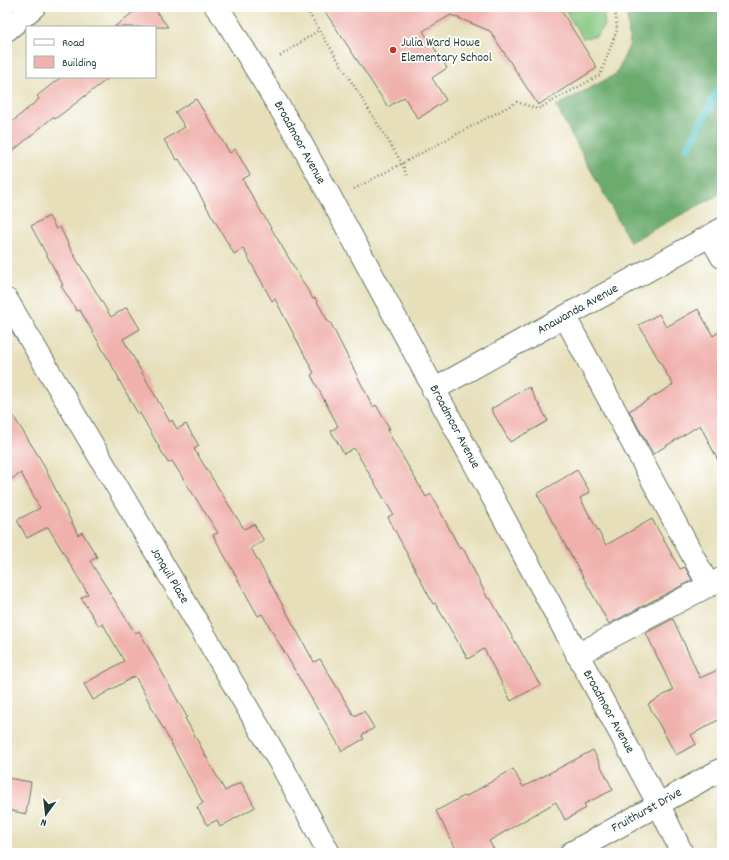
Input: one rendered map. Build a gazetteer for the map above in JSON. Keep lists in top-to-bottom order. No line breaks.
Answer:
{"streets":{"street":["Broadmoor Avenue","Anawanda Avenue","Jonquil Place","Fruithurst Drive"]},"crossings":[["Broadmoor Avenue","Anawanda Avenue"],["Broadmoor Avenue","Fruithurst Drive"]],"places":["Julia Ward Howe Elementary School"],"legend":["Road","Building"],"north":"bottom"}
